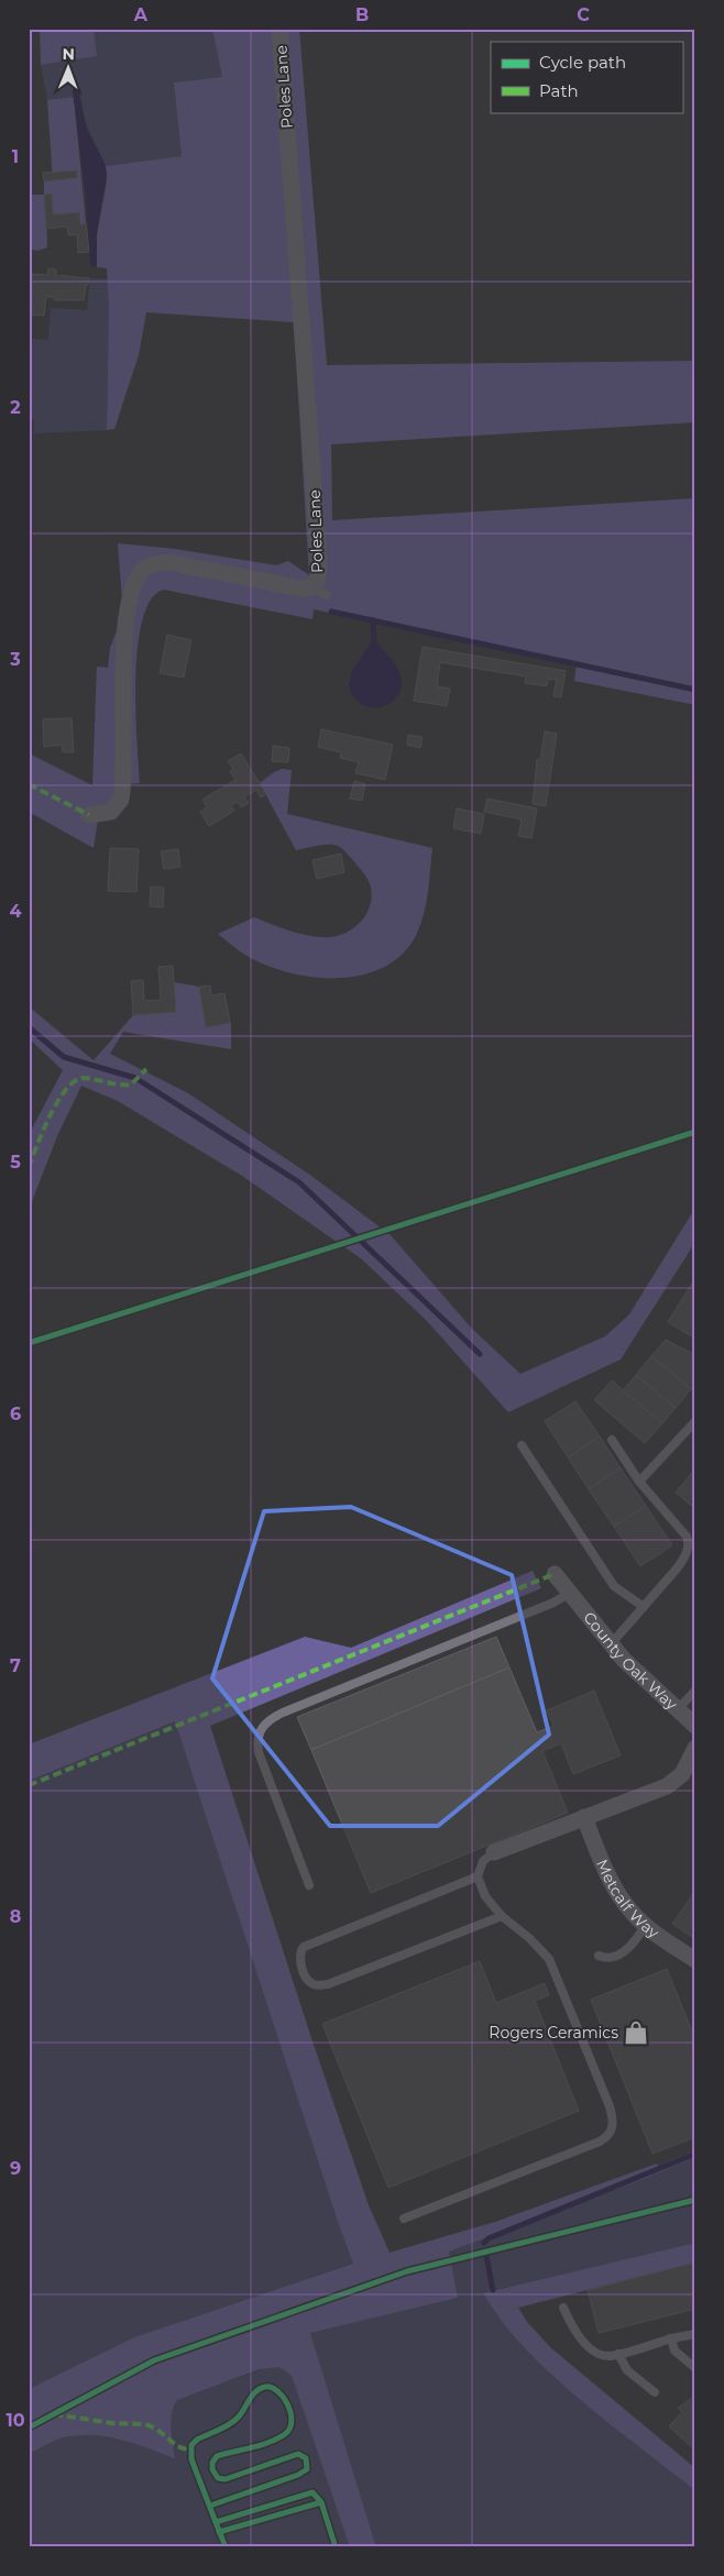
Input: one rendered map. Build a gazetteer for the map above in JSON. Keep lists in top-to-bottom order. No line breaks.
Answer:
{"streets":{"street":["Poles Lane","County Oak Way","Metcalf Way"]},"places":{"shop":["Rogers Ceramics"]},"legend":["Cycle path","Path"],"north":"top","grid":{"columns":["A","B","C"],"rows":["1","2","3","4","5","6","7","8","9","10"]}}
